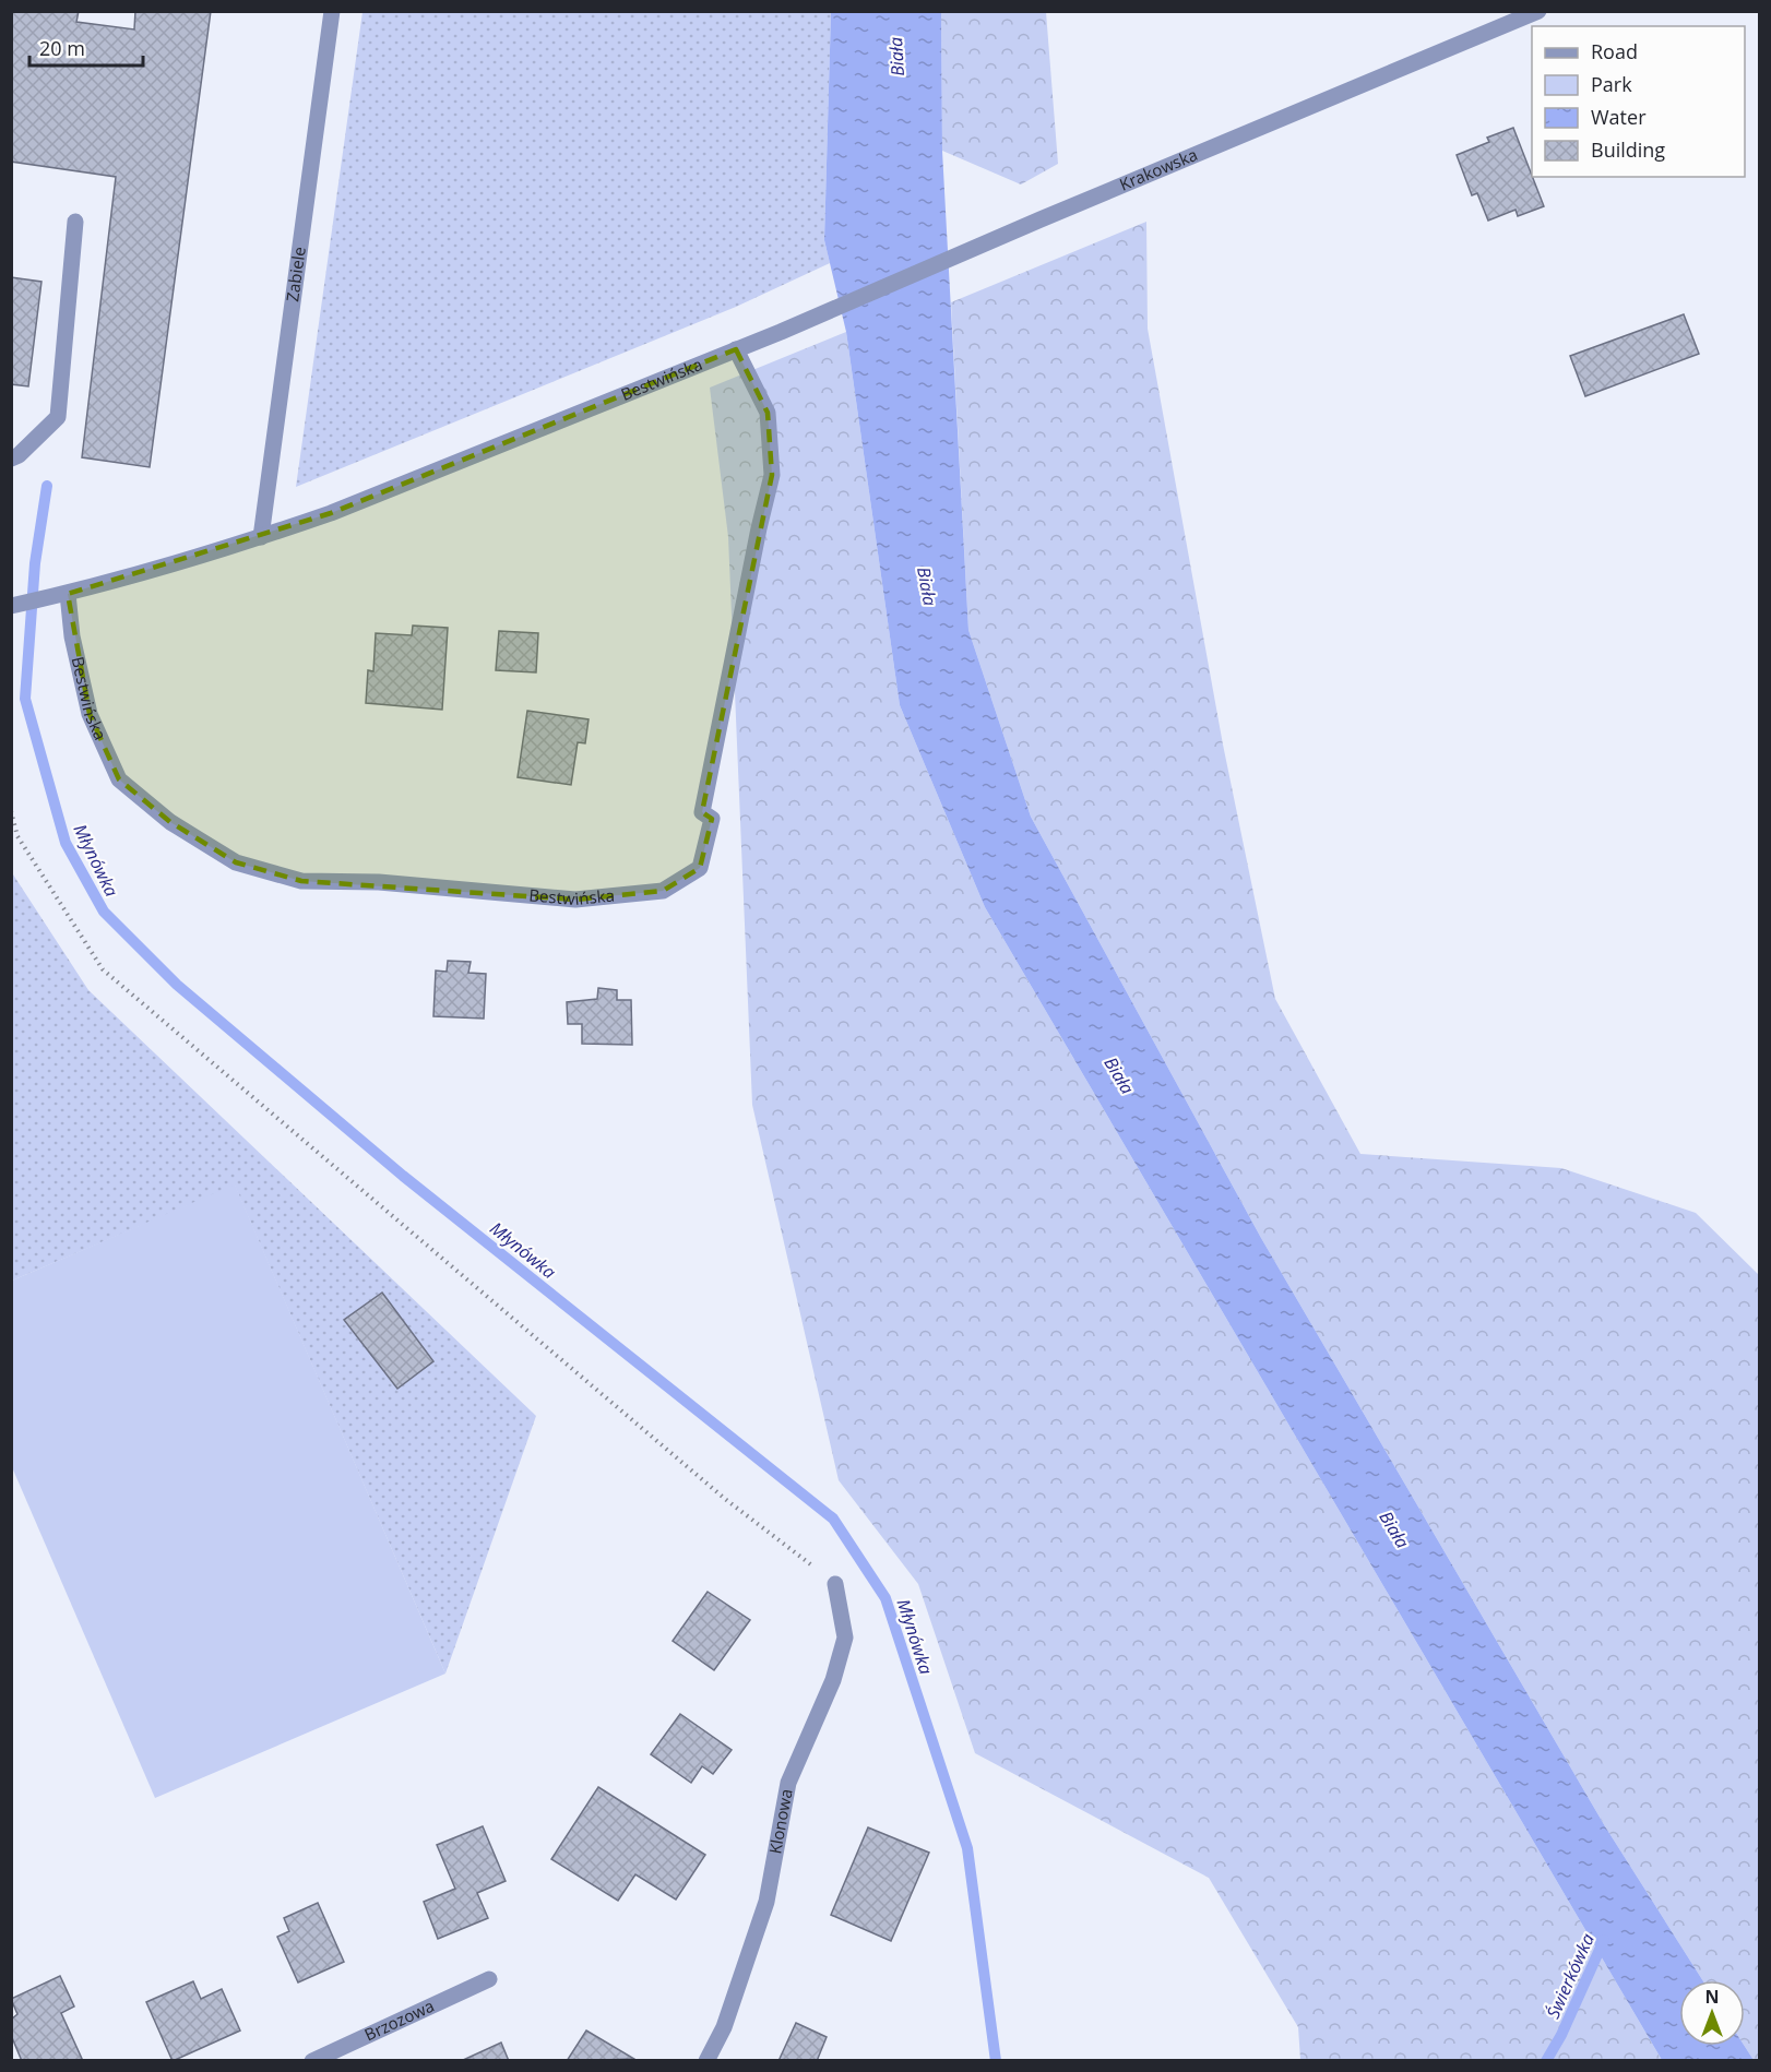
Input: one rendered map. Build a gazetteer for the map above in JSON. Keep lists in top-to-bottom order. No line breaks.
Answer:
{"streets":{"street":["Krakowska","Zabiele","Bestwińska","Klonowa","Brzozowa"]},"crossings":[["Krakowska","Bestwińska"],["Zabiele","Bestwińska"]],"water":["Biała","Młynówka","Świerkówka"],"legend":["Road","Park","Water","Building"],"scale_bar":"20 m","north":"top"}
